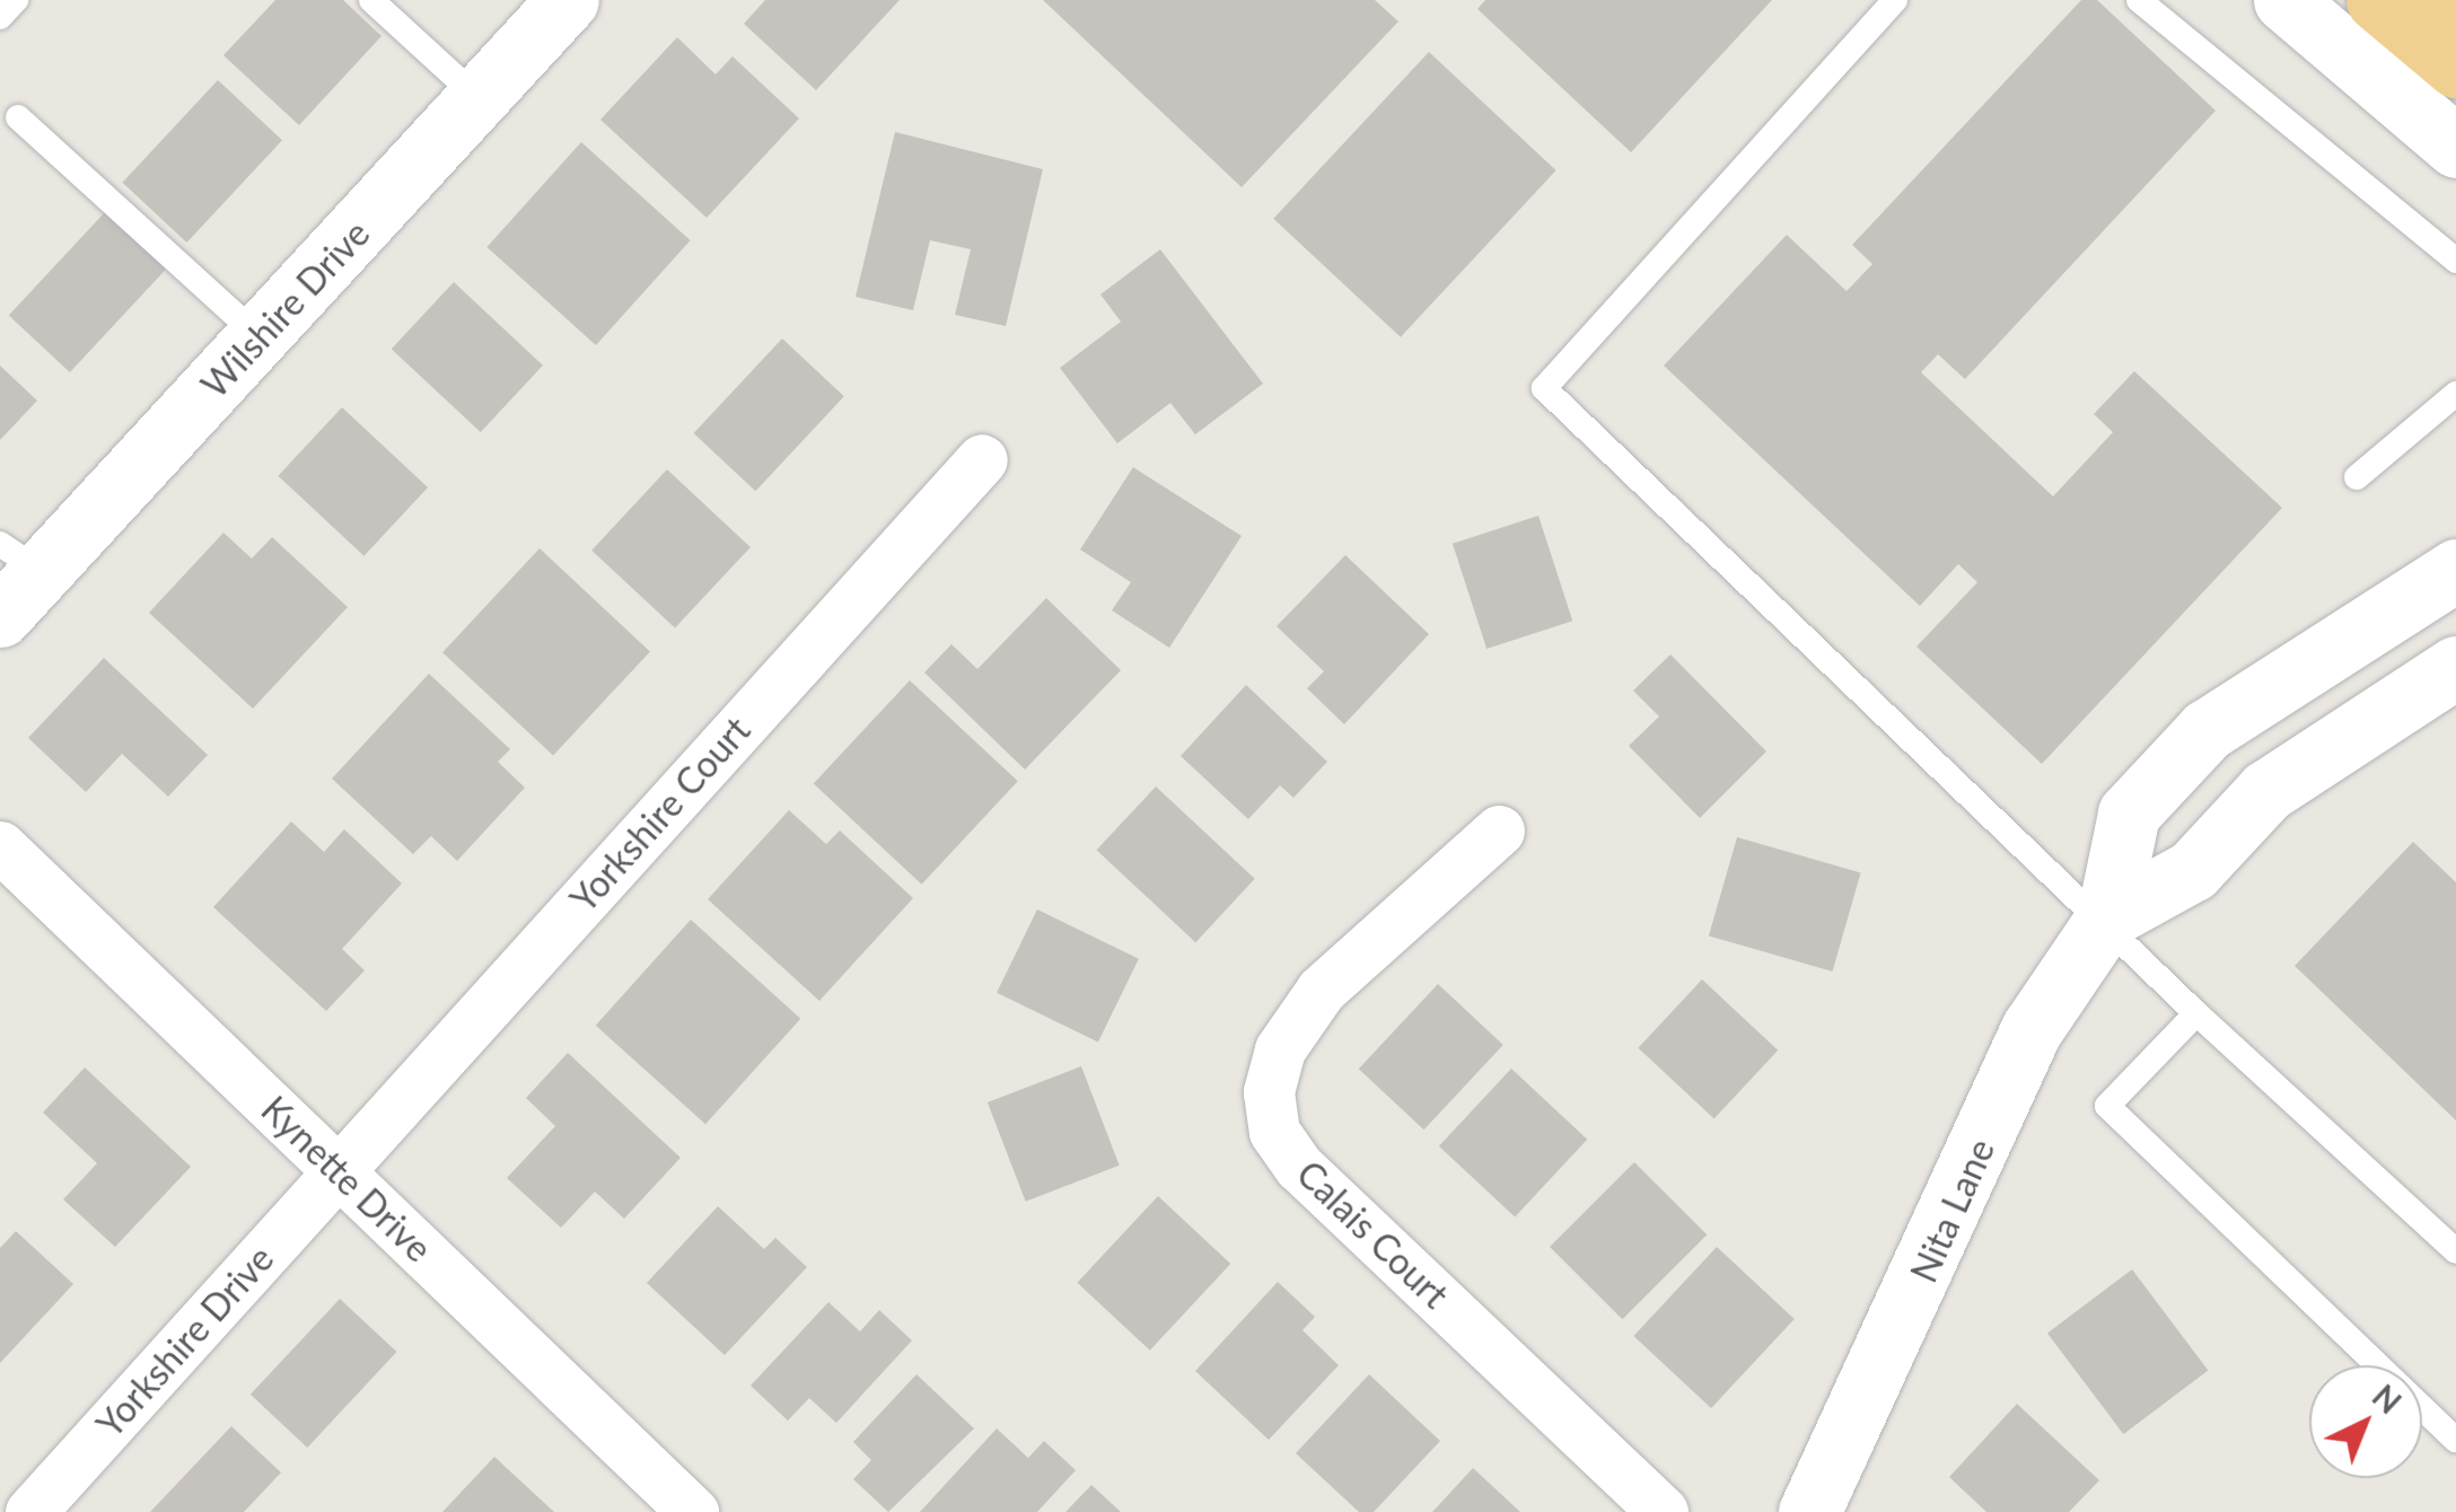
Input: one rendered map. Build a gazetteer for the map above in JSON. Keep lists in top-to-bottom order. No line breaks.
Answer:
{"streets":{"street":["Wilshire Drive","Yorkshire Court","Kynette Drive","Nita Lane","Calais Court","Yorkshire Drive"]},"crossings":[["Yorkshire Court","Kynette Drive"],["Yorkshire Court","Yorkshire Drive"],["Kynette Drive","Yorkshire Drive"]],"north":"top right"}
